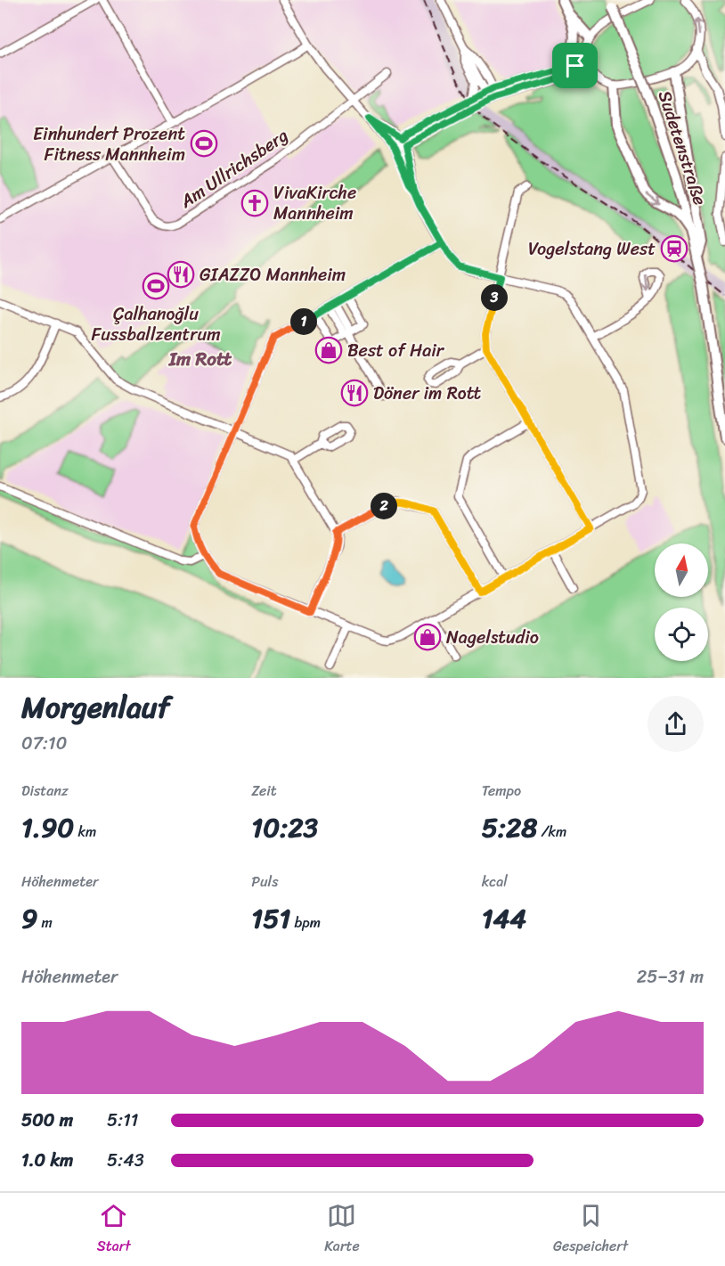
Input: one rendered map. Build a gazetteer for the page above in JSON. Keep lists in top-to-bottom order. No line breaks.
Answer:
{"streets":{"main road":["Sudetenstraße"],"street":["Am Ullrichsberg"]},"districts":["Im Rott"],"places":{"sports":["Einhundert Prozent Fitness Mannheim","Çalhanoğlu Fussballzentrum"],"church":["VivaKirche Mannheim"],"station":["Vogelstang West"],"restaurant":["GIAZZO Mannheim","Döner im Rott"],"shop":["Best of Hair","Nagelstudio"]},"north":"top","page":{"pins":["3","1","2"],"heading":["Morgenlauf","07:10"],"stats":[["Distanz","1.90 km"],["Zeit","10:23"],["Tempo","5:28 /km"],["Höhenmeter","9 m"],["Puls","151 bpm"],["kcal","144"]],"chart":["Höhenmeter","25–31 m"],"list":[{"name":"500 m","note":"5:11"},{"name":"1.0 km","note":"5:43"}],"tabs":["Start","Karte","Gespeichert"]}}
